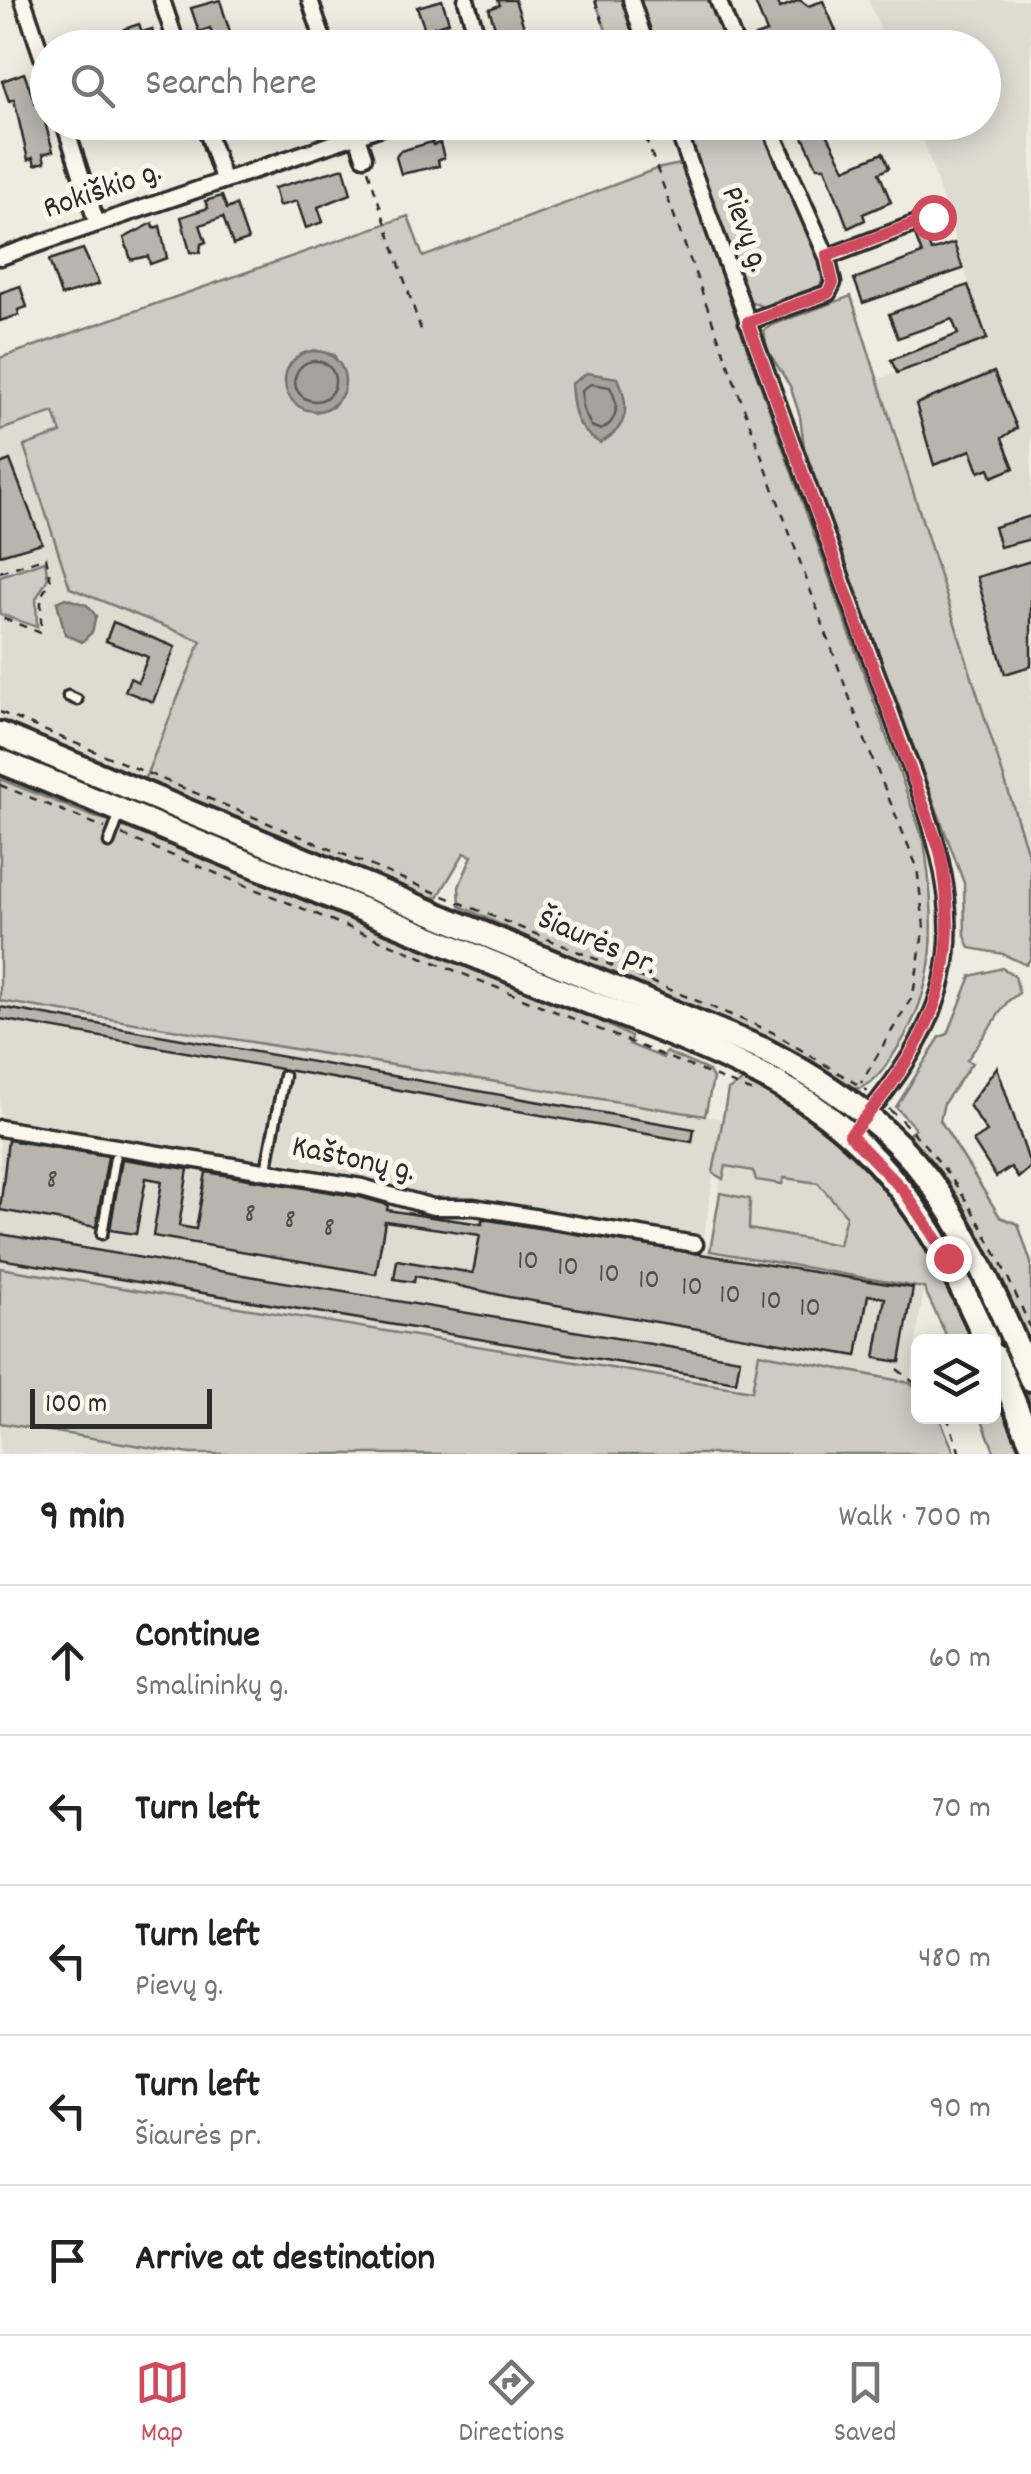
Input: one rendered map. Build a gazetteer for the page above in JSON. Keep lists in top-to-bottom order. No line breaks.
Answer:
{"streets":{"main road":["Šiaurės pr."],"street":["Rokiškio g.","Pievų g.","Kaštonų g."]},"crossings":[["Pievų g.","Šiaurės pr."]],"house_numbers":["8","8","8","8","10","10","10","10","10","10","10","10"],"scale_bar":"100 m","page":{"search":"Search here","scale":"100 m","heading":["9 min","Walk · 700 m"],"list":[["Continue","Smalininkų g.","60 m"],["Turn left","70 m"],["Turn left","Pievų g.","480 m"],["Turn left","Šiaurės pr.","90 m"],"Arrive at destination"],"nav":["Map","Directions","Saved"]}}
